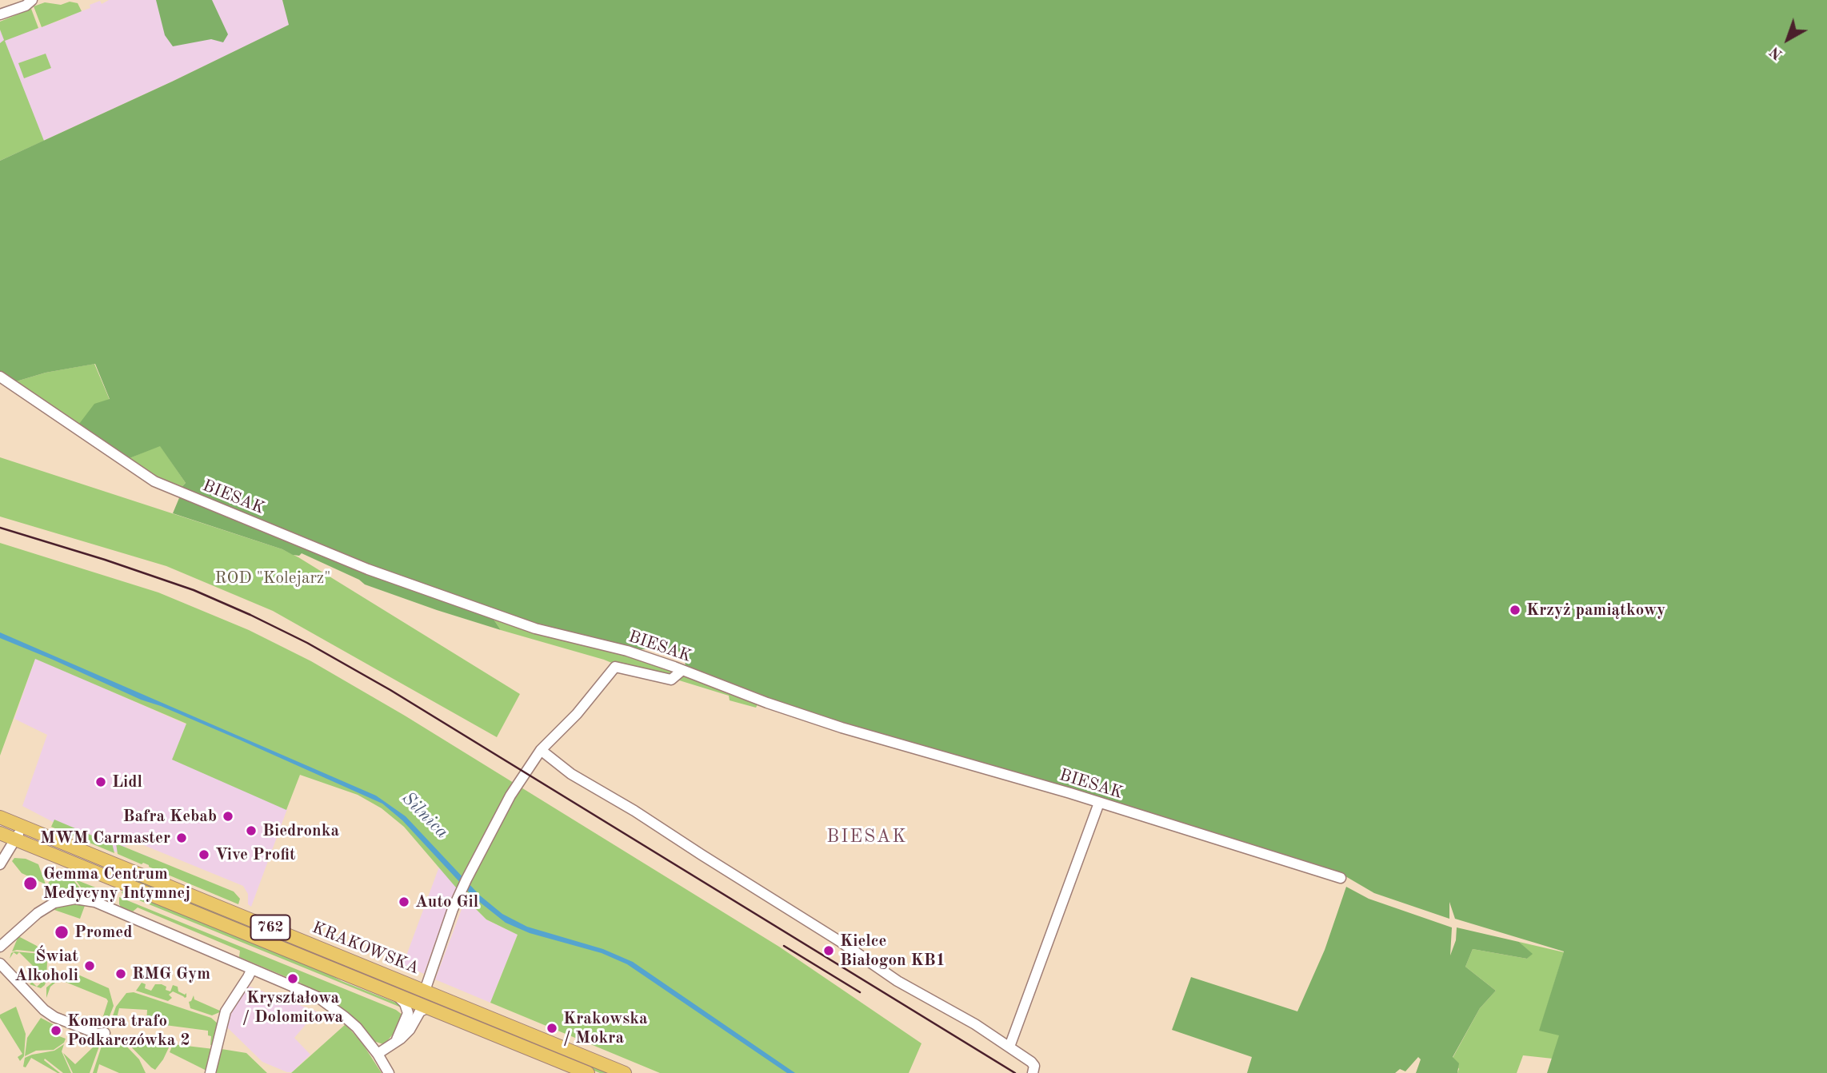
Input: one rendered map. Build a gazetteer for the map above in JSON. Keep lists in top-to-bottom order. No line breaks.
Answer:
{"streets":{"main road":["762","KRAKOWSKA"],"street":["BIESAK"]},"districts":["BIESAK"],"water":["Silnica"],"parks":["ROD \"Kolejarz\""],"places":["Krzyż pamiątkowy","Lidl","Bafra Kebab","Biedronka","MWM Carmaster","Vive Profit","Gemma Centrum Medycyny Intymnej","Auto Gil","Promed","Kielce Białogon KB1","Świat Alkoholi","RMG Gym","Kryształowa / Dolomitowa","Krakowska / Mokra","Komora trafo Podkarczówka 2"],"north":"bottom left"}
